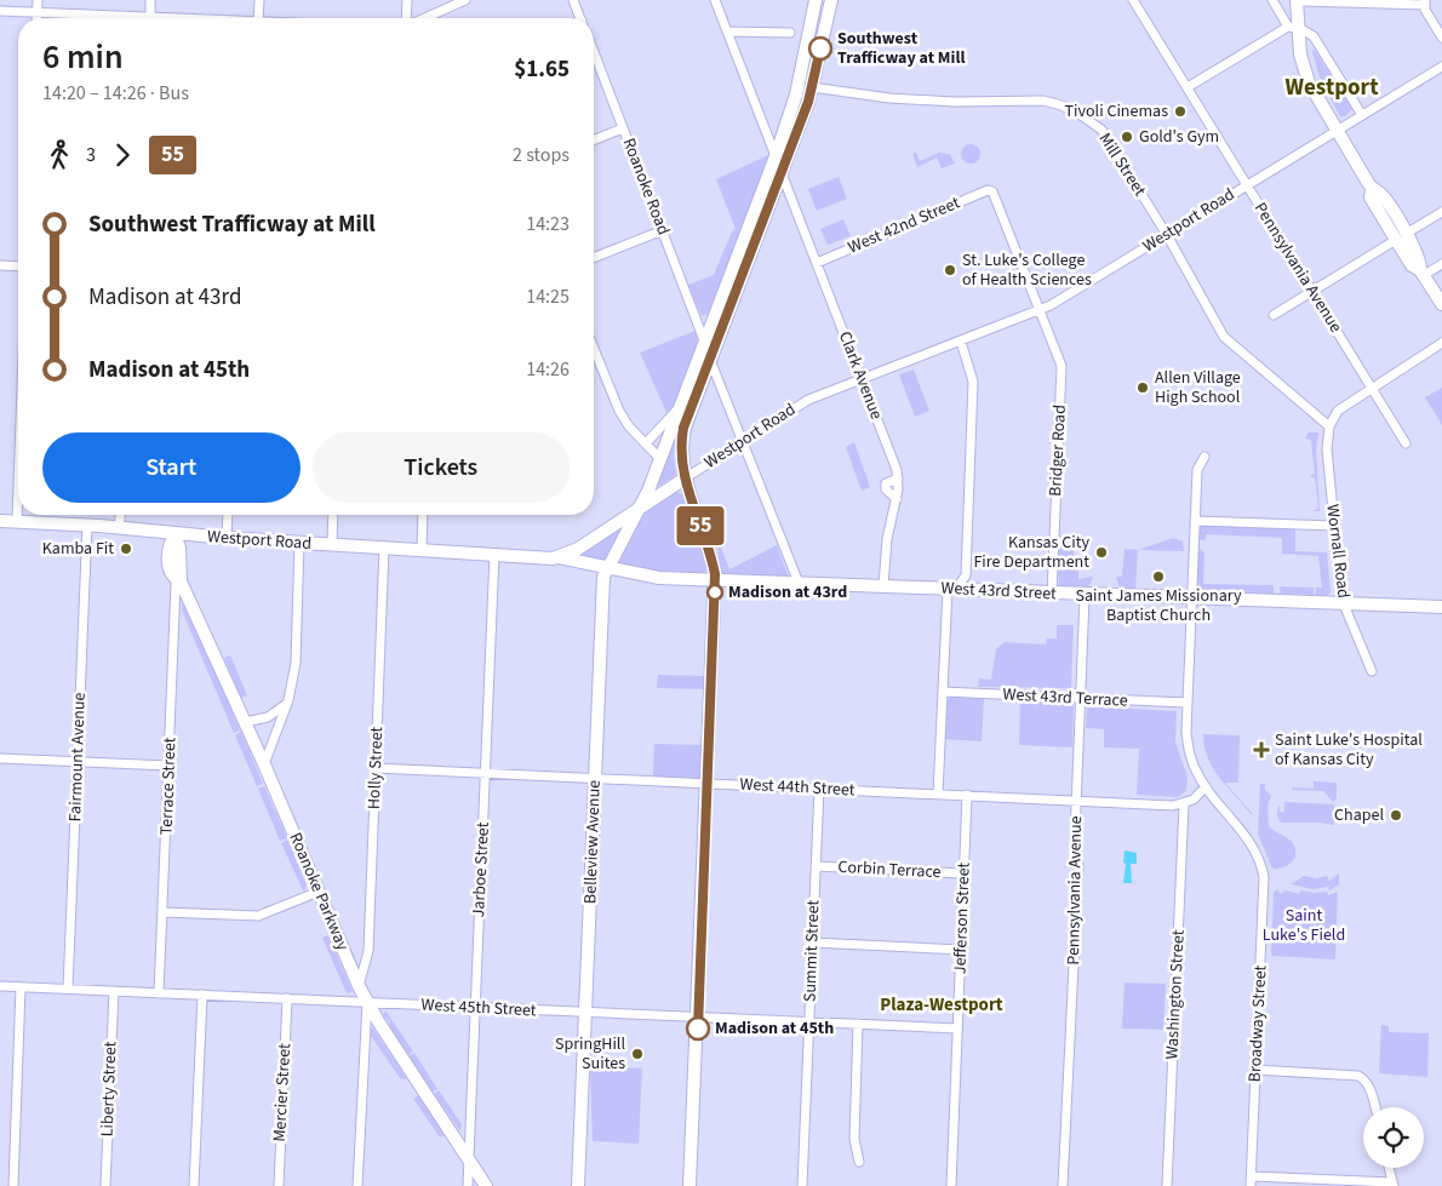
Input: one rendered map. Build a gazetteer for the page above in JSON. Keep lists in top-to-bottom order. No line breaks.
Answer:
{"streets":{"main road":["Westport Road","West 43rd Street","Belleview Avenue","Roanoke Parkway"],"street":["Mill Street","Roanoke Road","West 42nd Street","Pennsylvania Avenue","Clark Avenue","Bridger Road","Wornall Road","West 43rd Terrace","Fairmount Avenue","Holly Street","Terrace Street","West 44th Street","Jarboe Street","Corbin Terrace","Jefferson Street","Summit Street","Washington Street","West 45th Street","Broadway Street","Liberty Street","Mercier Street"]},"crossings":[["Mill Street","Westport Road"],["Mill Street","Wornall Road"],["Roanoke Road","Belleview Avenue"],["Westport Road","Pennsylvania Avenue"],["Westport Road","Clark Avenue"],["Westport Road","Bridger Road"],["Westport Road","West 43rd Street"],["Westport Road","Fairmount Avenue"],["Westport Road","Holly Street"],["Westport Road","Belleview Avenue"],["Westport Road","Jarboe Street"],["Westport Road","Roanoke Parkway"],["West 42nd Street","Clark Avenue"],["West 42nd Street","Bridger Road"],["Pennsylvania Avenue","West 43rd Street"],["Pennsylvania Avenue","West 43rd Terrace"],["Pennsylvania Avenue","West 44th Street"],["Clark Avenue","West 43rd Street"],["Bridger Road","West 43rd Street"],["Wornall Road","West 43rd Street"],["West 43rd Street","Belleview Avenue"],["West 43rd Terrace","Broadway Street"],["Fairmount Avenue","West 45th Street"],["Holly Street","West 44th Street"],["Holly Street","Roanoke Parkway"],["Terrace Street","Roanoke Parkway"],["Terrace Street","West 45th Street"],["West 44th Street","Belleview Avenue"],["West 44th Street","Jarboe Street"],["West 44th Street","Jefferson Street"],["West 44th Street","Summit Street"],["West 44th Street","Washington Street"],["Belleview Avenue","West 45th Street"],["Jarboe Street","Roanoke Parkway"],["Jarboe Street","West 45th Street"],["Corbin Terrace","Jefferson Street"],["Corbin Terrace","Summit Street"],["Roanoke Parkway","West 45th Street"],["Jefferson Street","West 45th Street"],["Summit Street","West 45th Street"],["West 45th Street","Liberty Street"],["West 45th Street","Mercier Street"]],"districts":["Westport","Plaza-Westport"],"parks":["Saint Luke's Field"],"places":{"other":["Southwest Trafficway at Mill","Tivoli Cinemas","Gold's Gym","St. Luke's College of Health Sciences","Allen Village High School","Kamba Fit","Kansas City Fire Department","Saint James Missionary Baptist Church","Madison at 43rd","Chapel","Madison at 45th","SpringHill Suites"],"health":["Saint Luke's Hospital of Kansas City"]},"lines":["bus line 55"],"page":{"on_map":"55","heading":["6 min","14:20 – 14:26 · Bus","$1.65"],"legs":["3","55","2 stops"],"list":[{"name":"Southwest Trafficway at Mill","value":"14:23"},{"name":"Madison at 43rd","value":"14:25"},{"name":"Madison at 45th","value":"14:26"}],"buttons":["Start","Tickets"]}}
